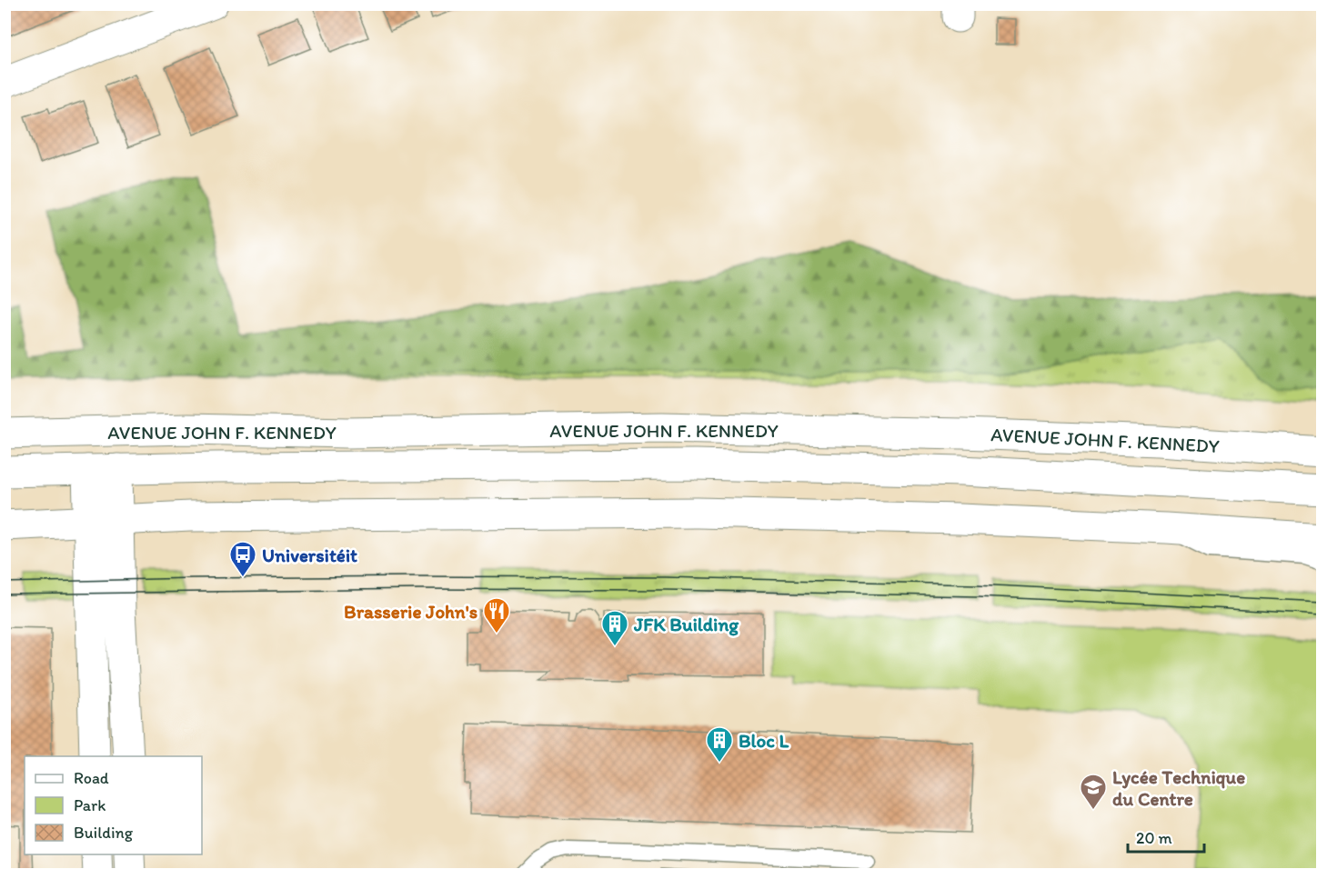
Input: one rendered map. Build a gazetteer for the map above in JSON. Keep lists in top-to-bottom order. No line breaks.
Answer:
{"streets":{"main road":["AVENUE JOHN F. KENNEDY"]},"places":{"bus stop":["Universitéit"],"restaurant":["Brasserie John's"],"building":["JFK Building","Bloc L"],"school or university":["Lycée Technique du Centre"]},"legend":["Road","Park","Building"],"scale_bar":"20 m"}
